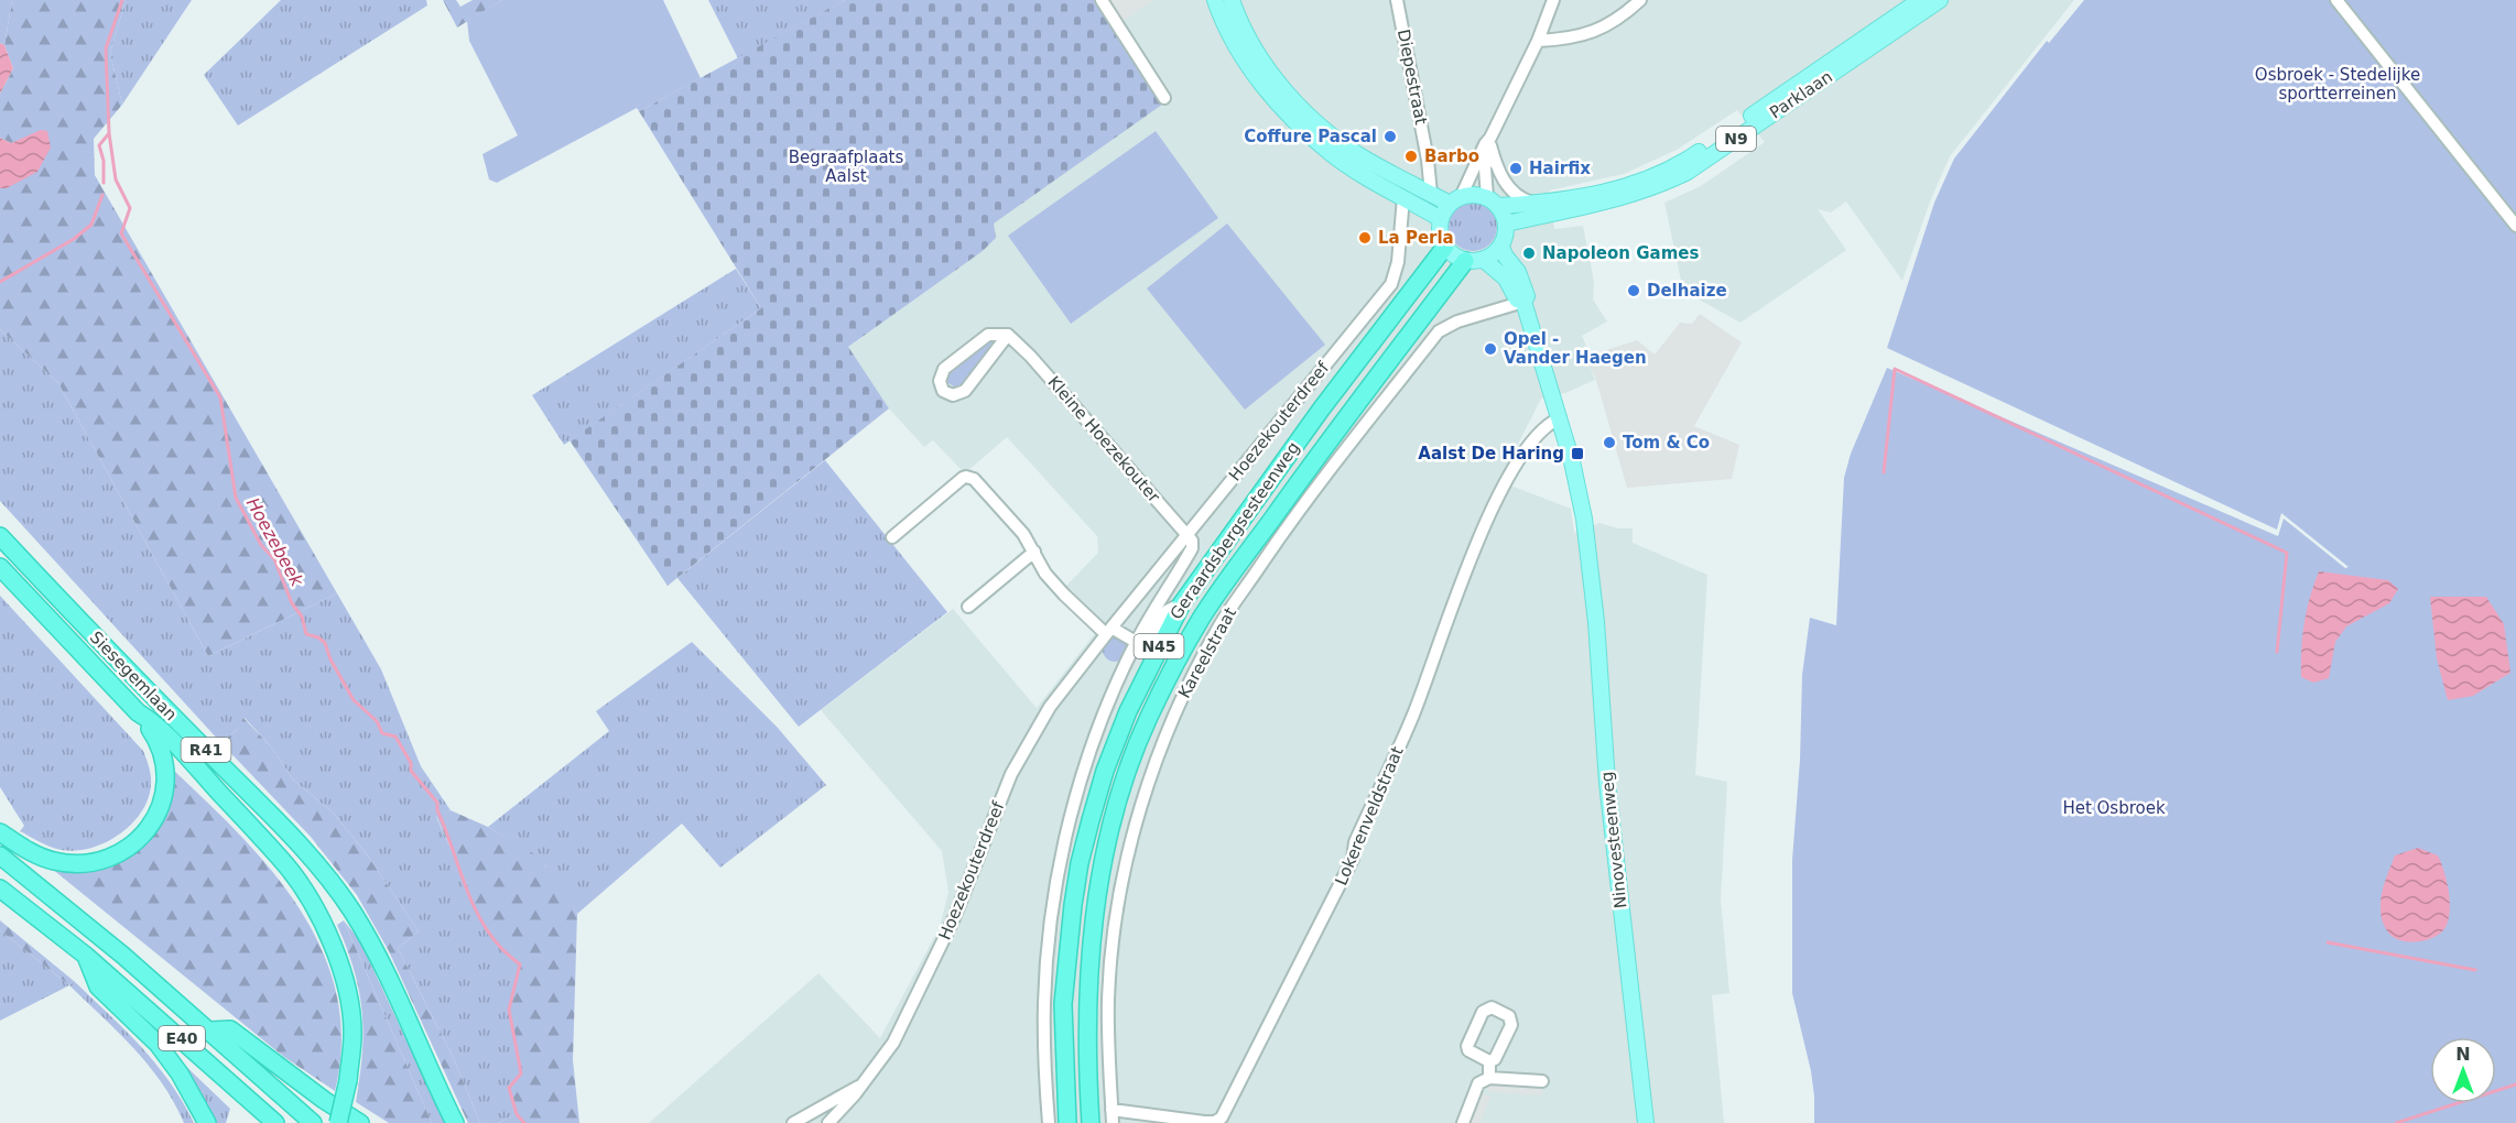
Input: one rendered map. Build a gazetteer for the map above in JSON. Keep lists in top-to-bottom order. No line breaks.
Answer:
{"streets":{"highway":["Geraardsbergsesteenweg","N45","Siesegemlaan","R41","E40"],"main road":["Parklaan","N9","Ninovesteenweg"],"street":["Diepestraat","Hoezekouterdreef","Kleine Hoezekouter","Kareelstraat","Lokerenveldstraat"]},"crossings":[["Parklaan","Geraardsbergsesteenweg"],["Parklaan","Ninovesteenweg"],["Hoezekouterdreef","Kleine Hoezekouter"],["Geraardsbergsesteenweg","Ninovesteenweg"],["Kareelstraat","Lokerenveldstraat"],["Kareelstraat","Ninovesteenweg"],["Lokerenveldstraat","Ninovesteenweg"]],"water":["Hoezebeek"],"parks":["Osbroek - Stedelijke sportterreinen","Begraafplaats Aalst","Het Osbroek"],"places":{"other":["Coffure Pascal","Barbo","Hairfix","La Perla","Napoleon Games","Delhaize","Opel - Vander Haegen","Tom & Co"],"transit":["Aalst De Haring"]},"north":"top"}
